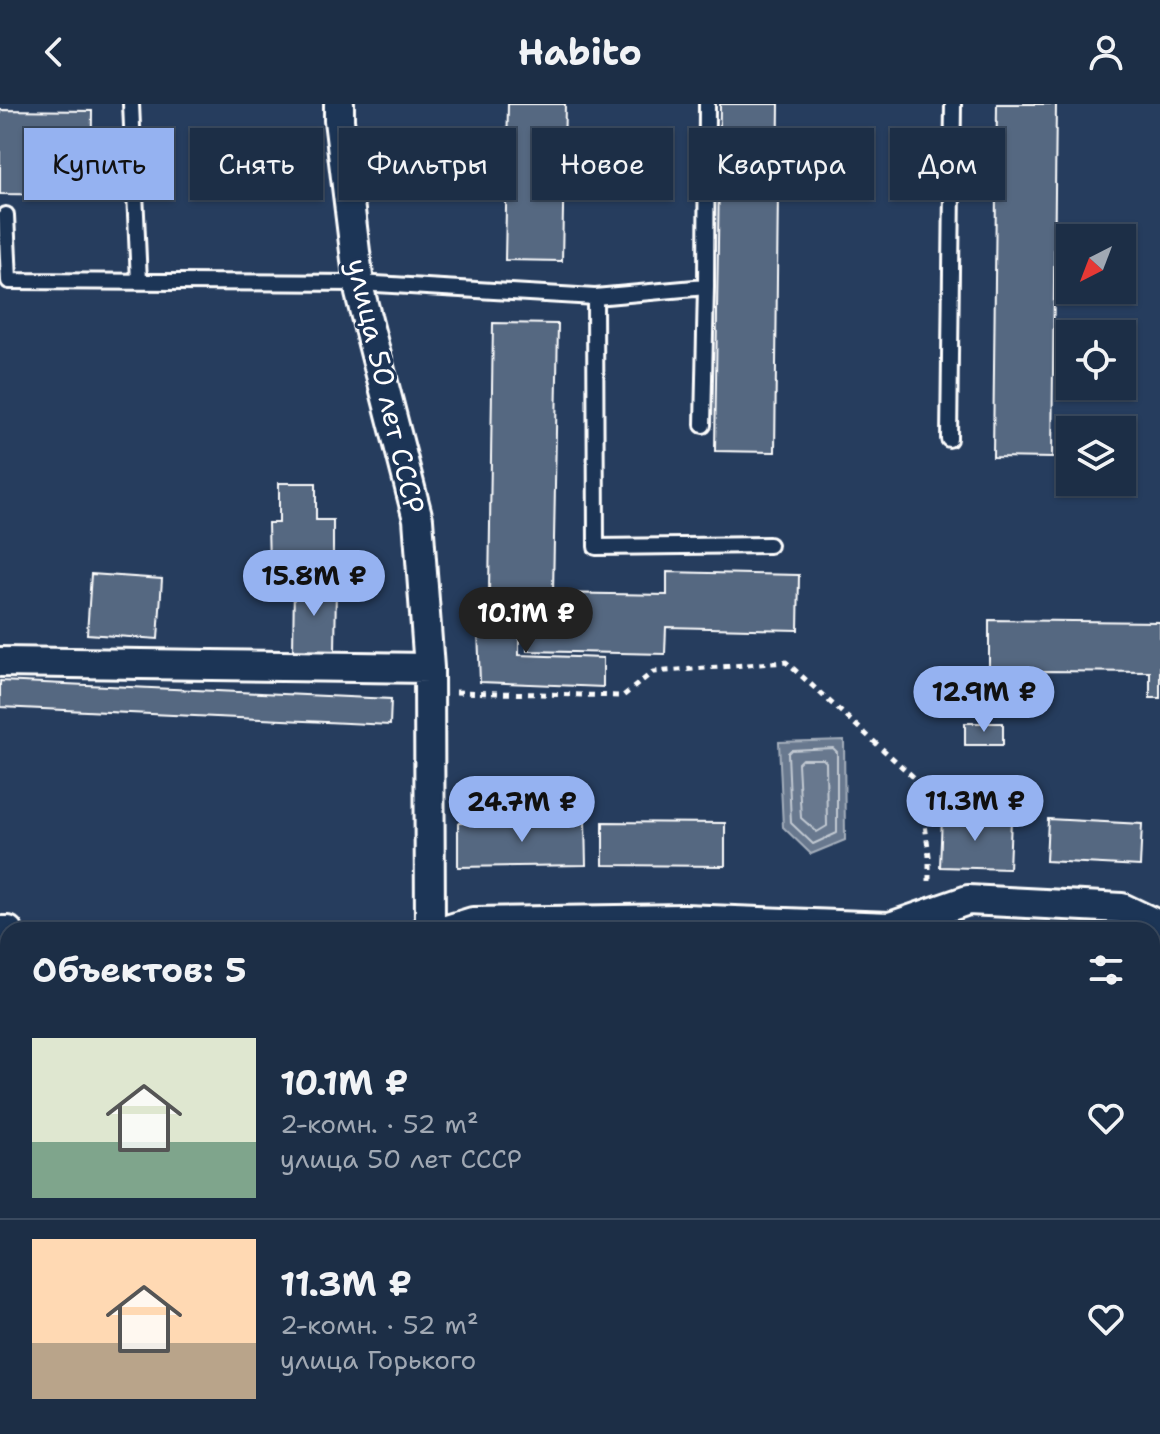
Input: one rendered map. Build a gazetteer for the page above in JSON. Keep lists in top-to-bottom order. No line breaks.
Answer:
{"streets":{"street":["улица 50 лет СССР"]},"north":"bottom left","page":{"header":"Habito","chip":["Купить","Снять","Фильтры","Новое","Квартира","Дом"],"price":["15.8M ₽","10.1M ₽","12.9M ₽","11.3M ₽","24.7M ₽"],"heading":"Объектов: 5","list":[{"name":"10.1M ₽","note":"2-комн. · 52 m² · улица 50 лет СССР"},{"name":"11.3M ₽","note":"2-комн. · 52 m² · улица Горького"}]}}
